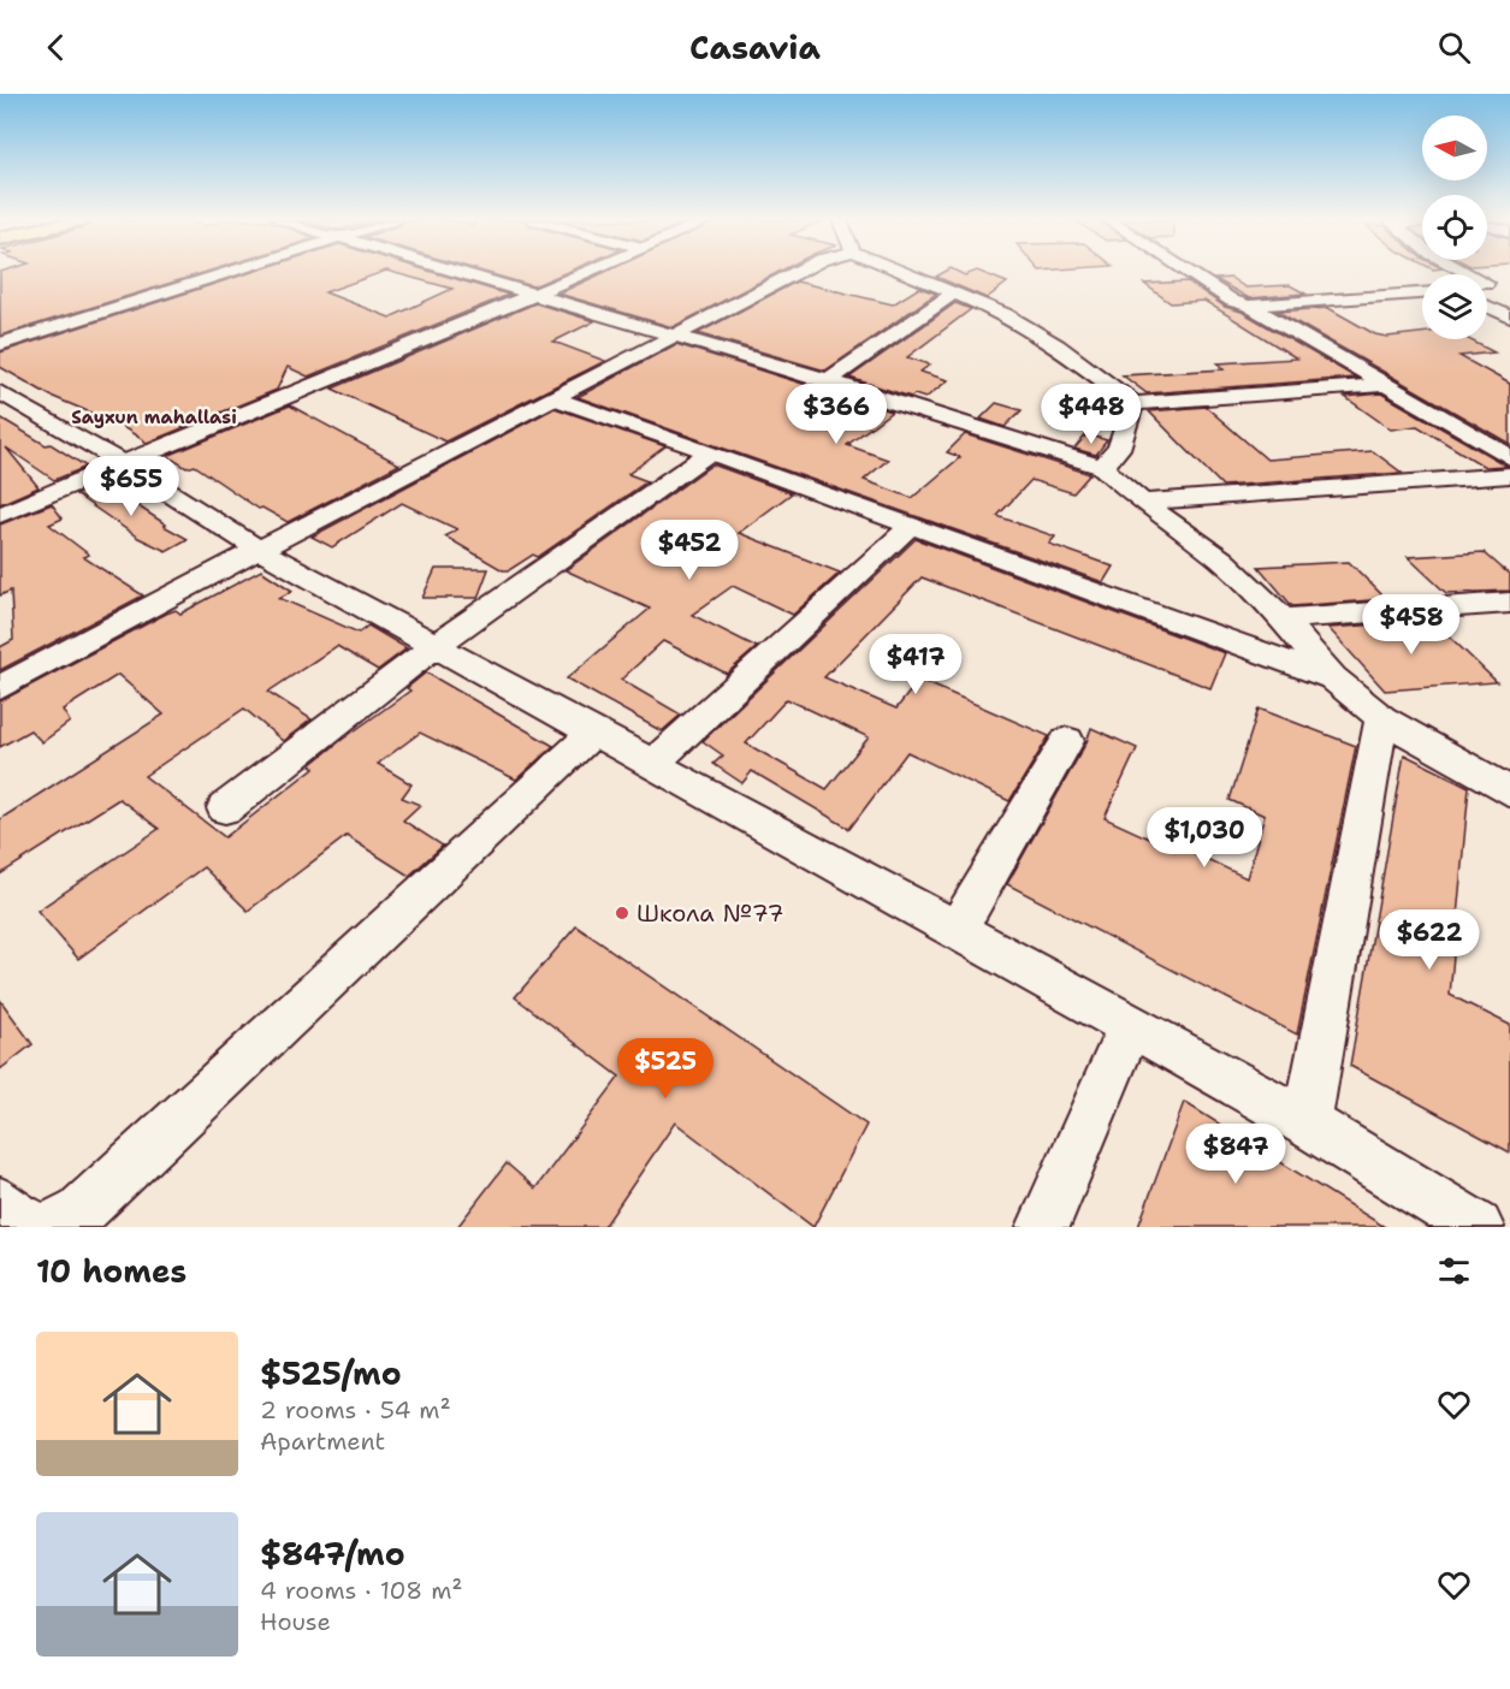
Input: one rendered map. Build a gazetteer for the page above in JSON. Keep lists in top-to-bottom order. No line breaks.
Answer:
{"districts":["Sayxun mahallasi"],"places":["Школа №77"],"north":"left","page":{"header":"Casavia","price":["$366","$448","$655","$452","$458","$417","$1,030","$622","$525","$847"],"heading":"10 homes","list":[{"name":"$525/mo","note":"2 rooms · 54 m² · Apartment"},{"name":"$847/mo","note":"4 rooms · 108 m² · House"}]}}
